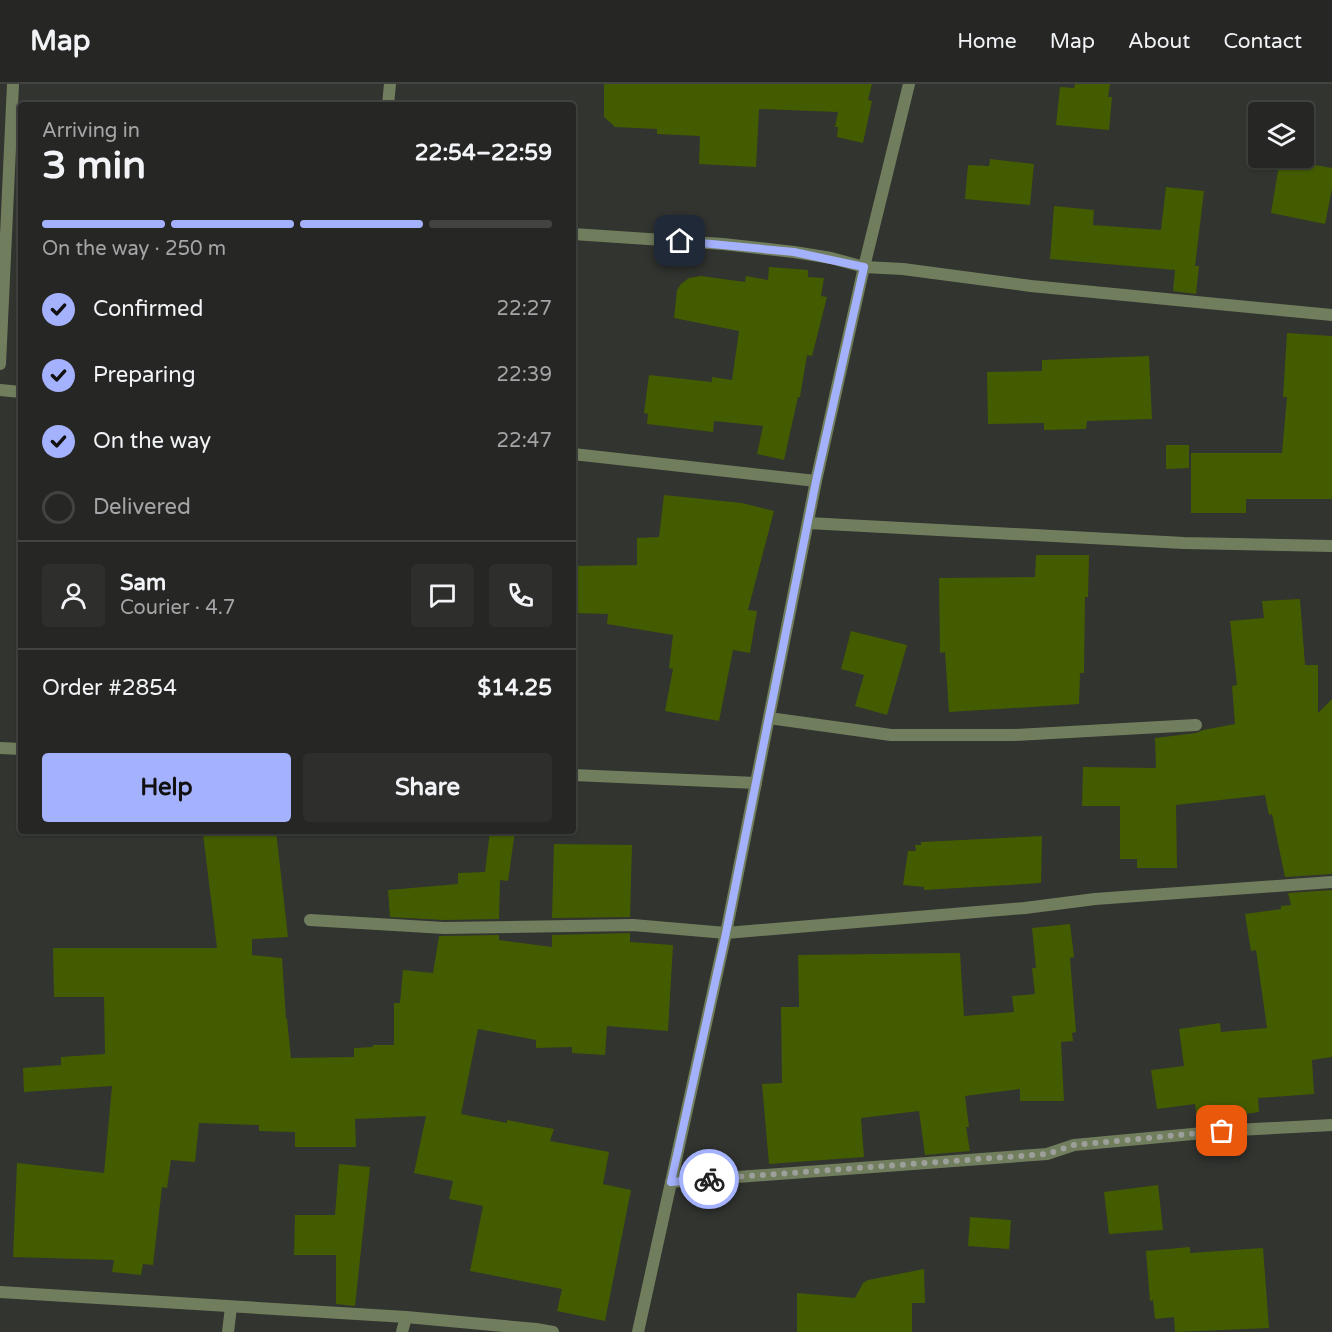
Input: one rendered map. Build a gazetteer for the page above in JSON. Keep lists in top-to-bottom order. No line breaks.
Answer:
{"page":{"header":"Map","nav":["Home","Map","About","Contact"],"heading":["3 min","Arriving in","22:54–22:59"],"panel":["Sam","Courier · 4.7","Order #2854","$14.25"],"bar":"On the way · 250 m","list":[["Confirmed","22:27"],["Preparing","22:39"],["On the way","22:47"],"Delivered"],"buttons":["Help","Share"]}}
